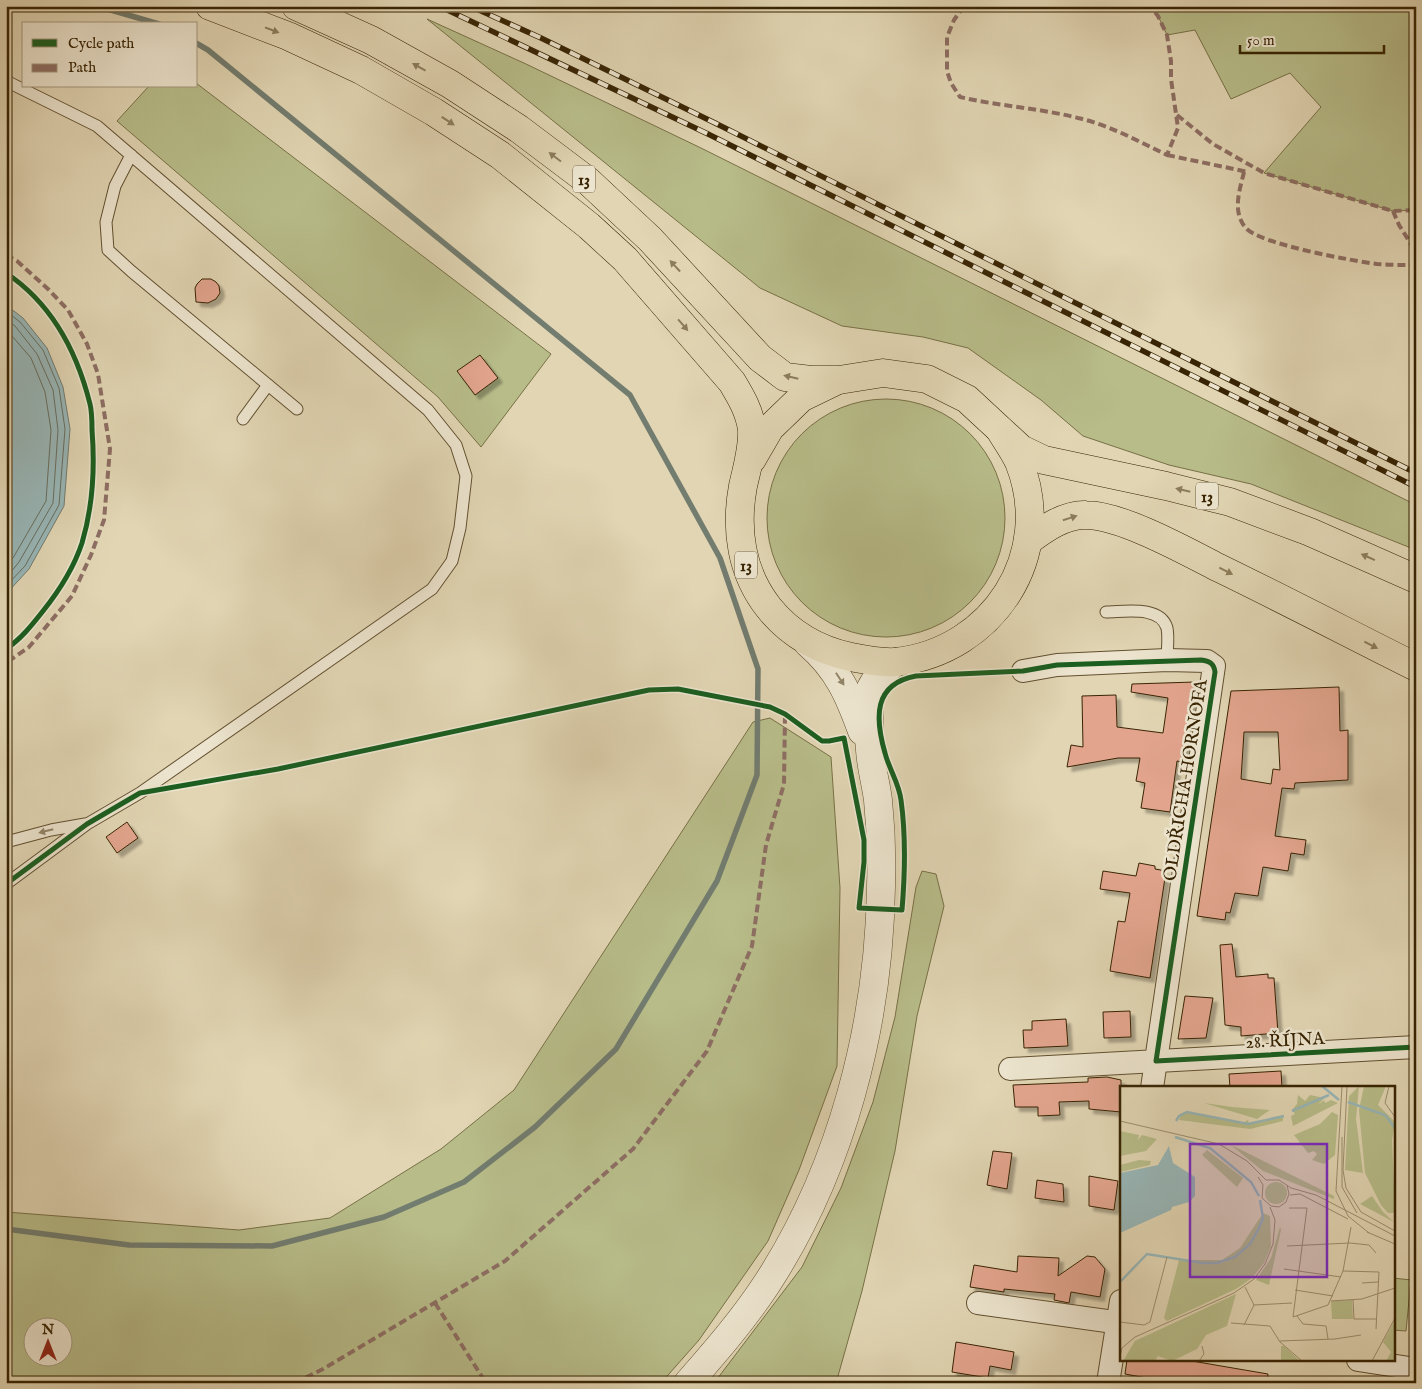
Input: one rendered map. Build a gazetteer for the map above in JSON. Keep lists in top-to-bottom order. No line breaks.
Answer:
{"streets":{"highway":["13"],"street":["OLDŘICHA HORNOFA","28. ŘÍJNA"]},"crossings":[["OLDŘICHA HORNOFA","28. ŘÍJNA"]],"legend":["Cycle path","Path"],"scale_bar":"50 m","north":"top"}
